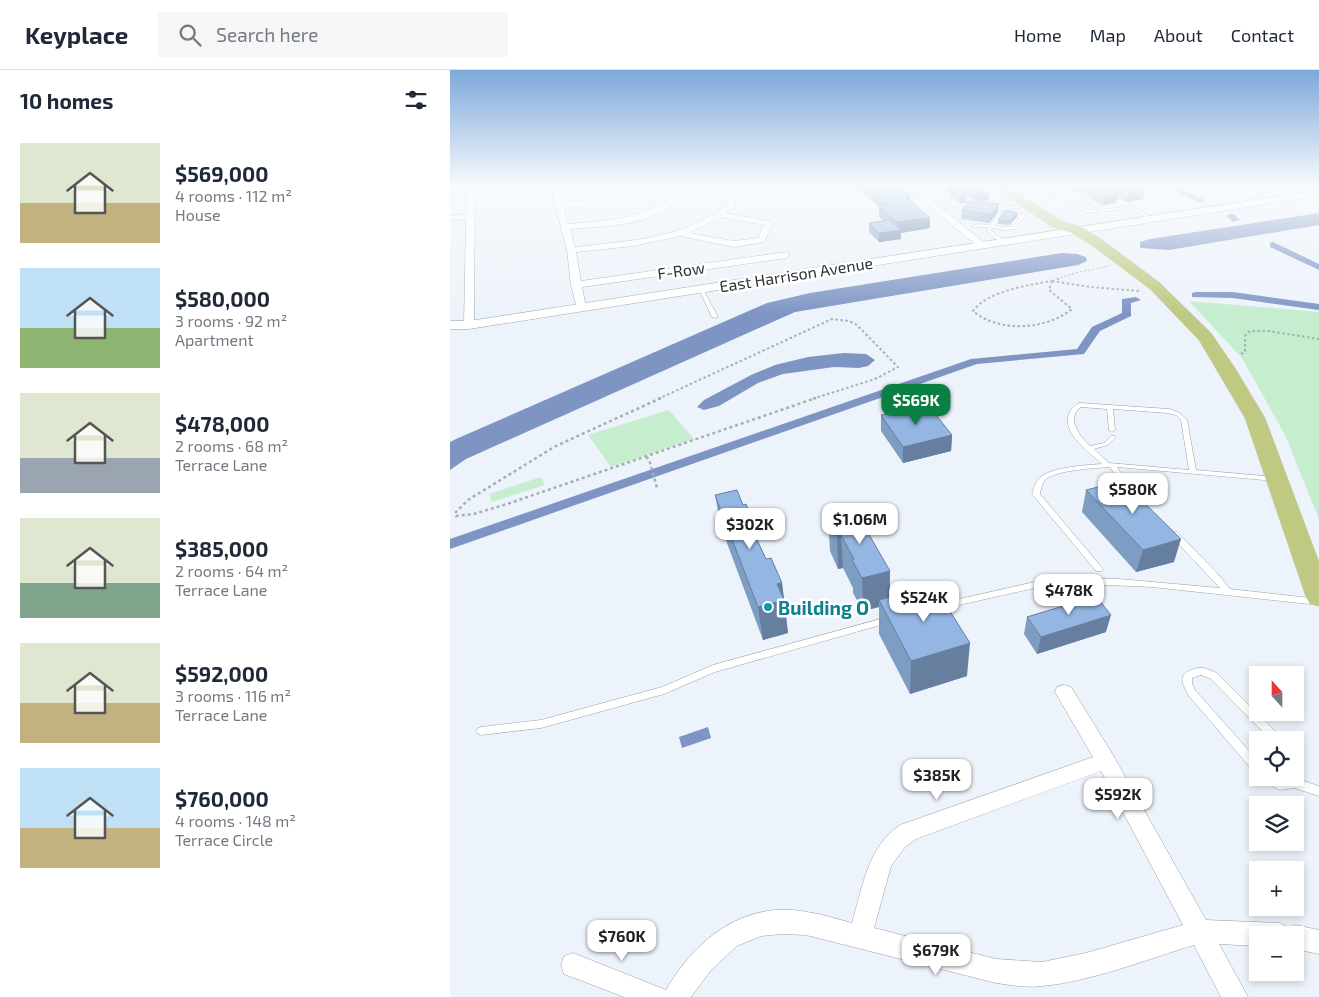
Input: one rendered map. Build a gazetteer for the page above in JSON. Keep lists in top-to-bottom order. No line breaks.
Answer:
{"streets":{"main road":["East Harrison Avenue"],"street":["F-Row"]},"places":["Building O"],"north":"top","page":{"header":"Keyplace","search":"Search here","nav":["Home","Map","About","Contact"],"heading":"10 homes","list":[{"name":"$569,000","note":"4 rooms · 112 m² · House"},{"name":"$580,000","note":"3 rooms · 92 m² · Apartment"},{"name":"$478,000","note":"2 rooms · 68 m² · Terrace Lane"},{"name":"$385,000","note":"2 rooms · 64 m² · Terrace Lane"},{"name":"$592,000","note":"3 rooms · 116 m² · Terrace Lane"},{"name":"$760,000","note":"4 rooms · 148 m² · Terrace Circle"}],"price":["$569K","$580K","$1.06M","$302K","$478K","$524K","$385K","$592K","$760K","$679K"],"map_buttons":["+","−"]}}
